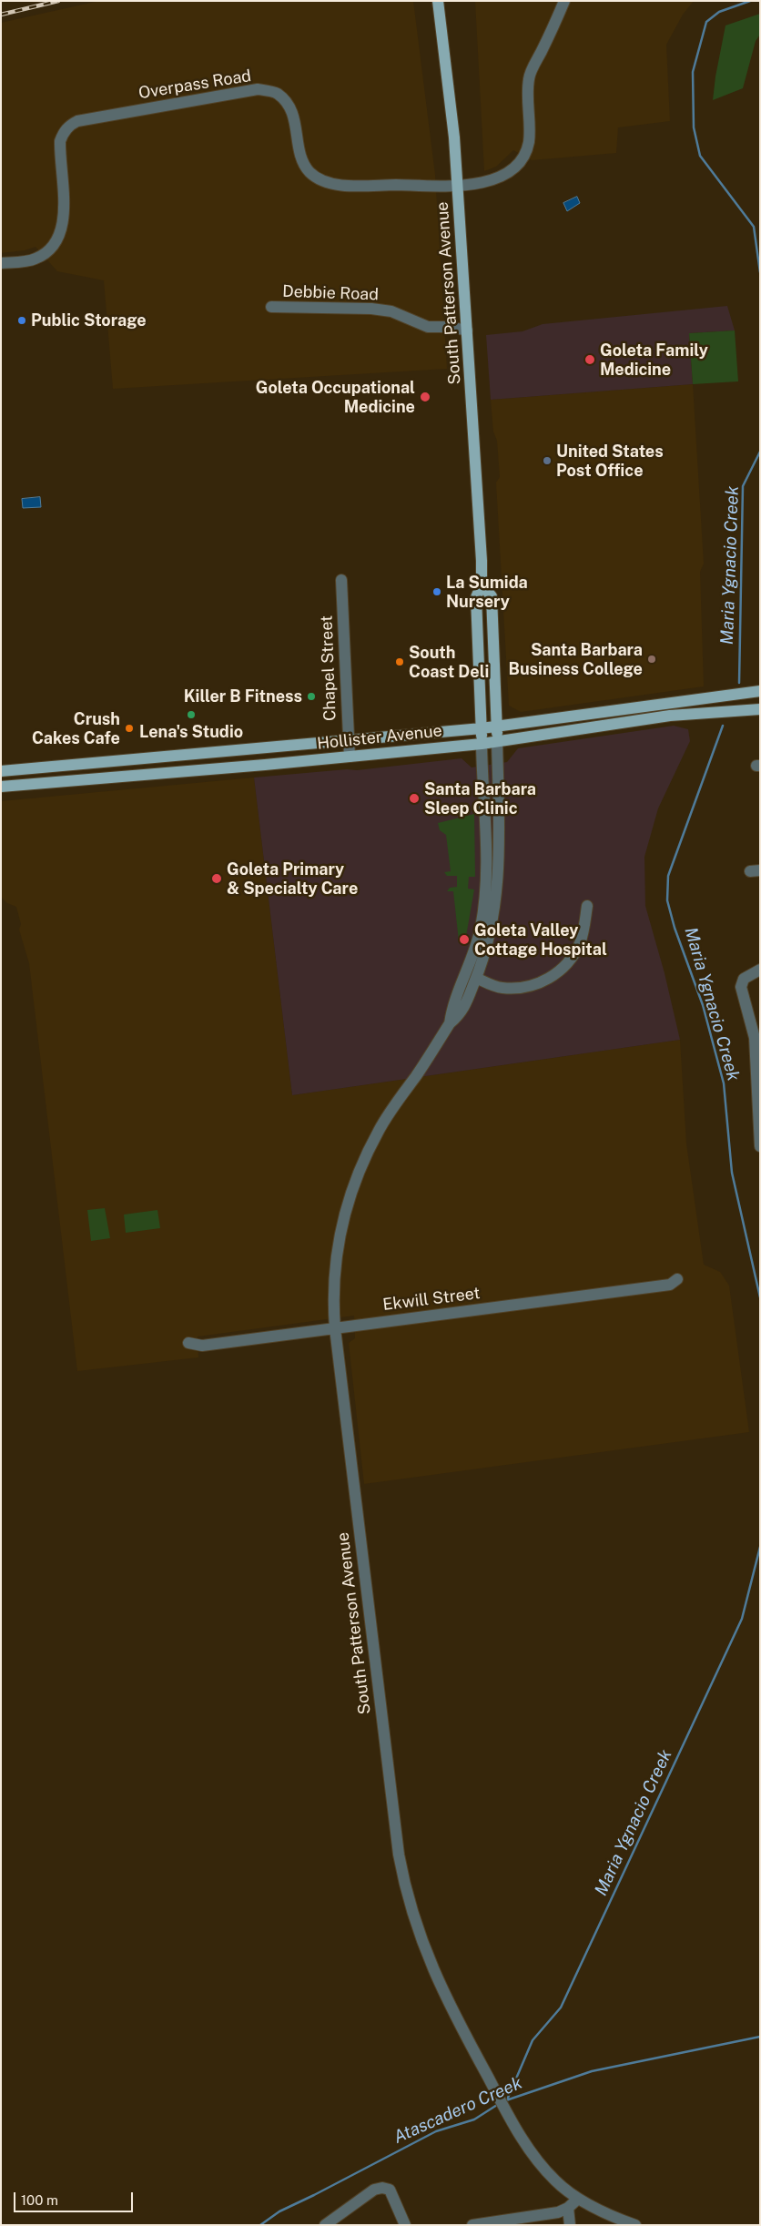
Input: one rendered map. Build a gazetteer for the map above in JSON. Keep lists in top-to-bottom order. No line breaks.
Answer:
{"streets":{"main road":["South Patterson Avenue","Hollister Avenue"],"street":["Overpass Road","Debbie Road","Chapel Street","Ekwill Street"]},"crossings":[["Overpass Road","South Patterson Avenue"],["Debbie Road","South Patterson Avenue"],["South Patterson Avenue","Hollister Avenue"],["South Patterson Avenue","Ekwill Street"],["Chapel Street","Hollister Avenue"]],"water":["Maria Ygnacio Creek","Atascadero Creek"],"places":["Public Storage","Goleta Family Medicine","Goleta Occupational Medicine","United States Post Office","La Sumida Nursery","Santa Barbara Business College","South Coast Deli","Killer B Fitness","Lena's Studio","Crush Cakes Cafe","Santa Barbara Sleep Clinic","Goleta Primary & Specialty Care","Goleta Valley Cottage Hospital"],"scale_bar":"100 m"}
